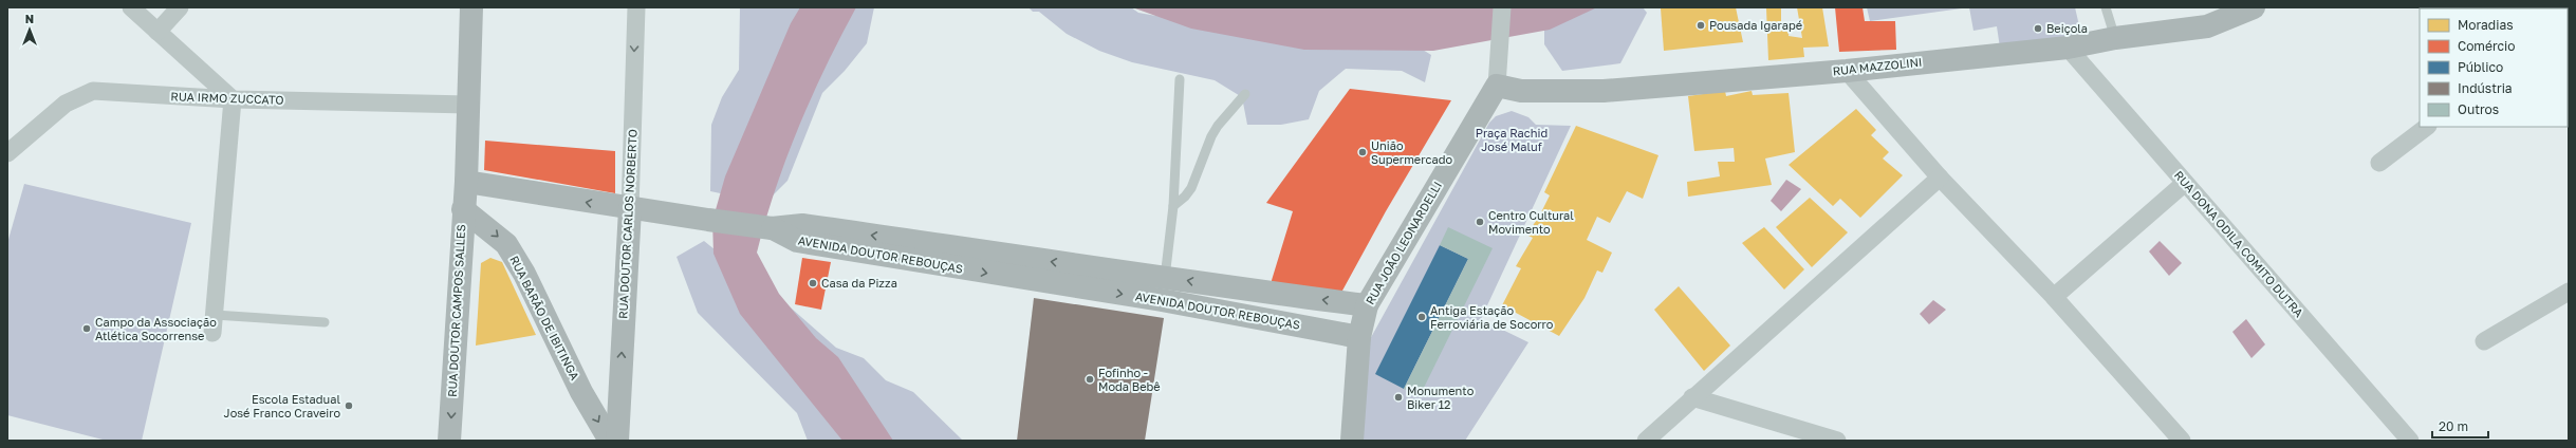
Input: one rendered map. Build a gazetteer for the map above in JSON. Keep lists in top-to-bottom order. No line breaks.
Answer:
{"streets":{"street":["RUA MAZZOLINI","RUA IRMO ZUCCATO","RUA DOUTOR CARLOS NORBERTO","RUA JOÃO LEONARDELLI","RUA DONA ODILA COMITO DUTRA","AVENIDA DOUTOR REBOUÇAS","RUA DOUTOR CAMPOS SALLES","RUA BARÃO DE IBITINGA"]},"crossings":[["RUA MAZZOLINI","RUA JOÃO LEONARDELLI"],["RUA MAZZOLINI","RUA DONA ODILA COMITO DUTRA"],["RUA IRMO ZUCCATO","RUA DOUTOR CAMPOS SALLES"],["RUA DOUTOR CARLOS NORBERTO","AVENIDA DOUTOR REBOUÇAS"],["RUA JOÃO LEONARDELLI","AVENIDA DOUTOR REBOUÇAS"],["RUA DOUTOR CAMPOS SALLES","RUA BARÃO DE IBITINGA"]],"one_way":["RUA DOUTOR CAMPOS SALLES","RUA BARÃO DE IBITINGA"],"parks":["Praça Rachid José Maluf"],"places":["Pousada Igarapé","Beiçola","União Supermercado","Centro Cultural Movimento","Casa da Pizza","Antiga Estação Ferroviária de Socorro","Campo da Associação Atlética Socorrense","Fofinho - Moda Bebê","Monumento Biker 12","Escola Estadual José Franco Craveiro"],"legend":["Moradias","Comércio","Público","Indústria","Outros"],"scale_bar":"20 m","north":"top"}
